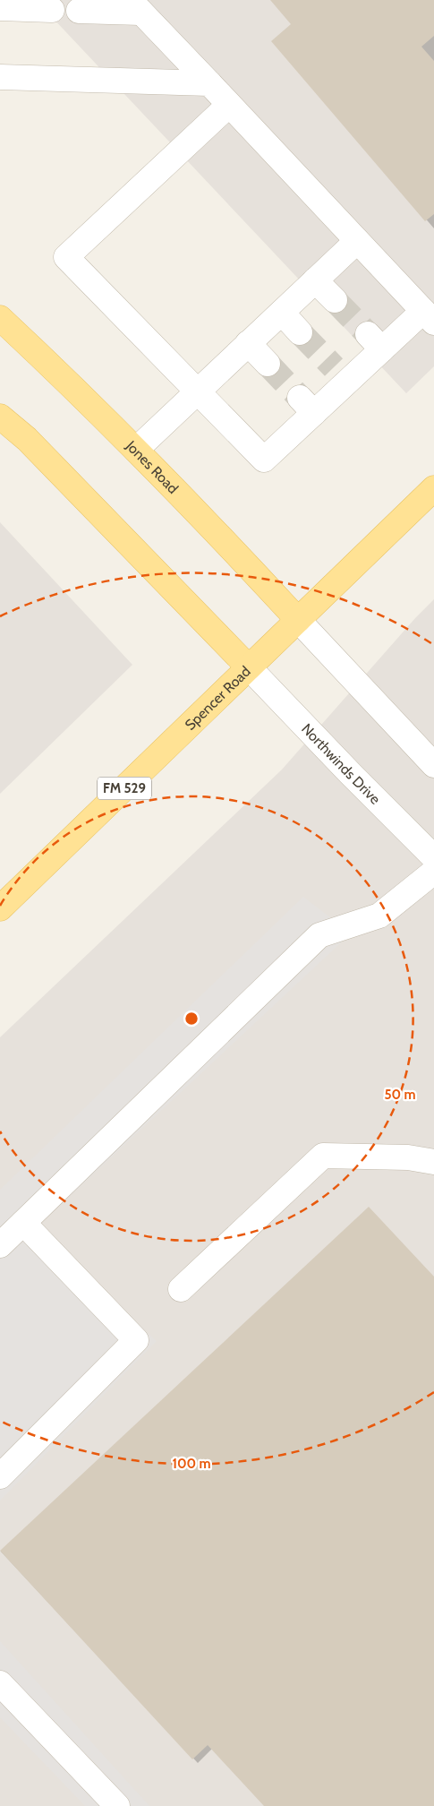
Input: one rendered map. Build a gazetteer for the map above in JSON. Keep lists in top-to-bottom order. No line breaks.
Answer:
{"streets":{"main road":["Jones Road","Spencer Road","FM 529"],"street":["Northwinds Drive"]},"crossings":[["Jones Road","Spencer Road"],["Spencer Road","Northwinds Drive"]],"rings":["50 m","100 m"]}
